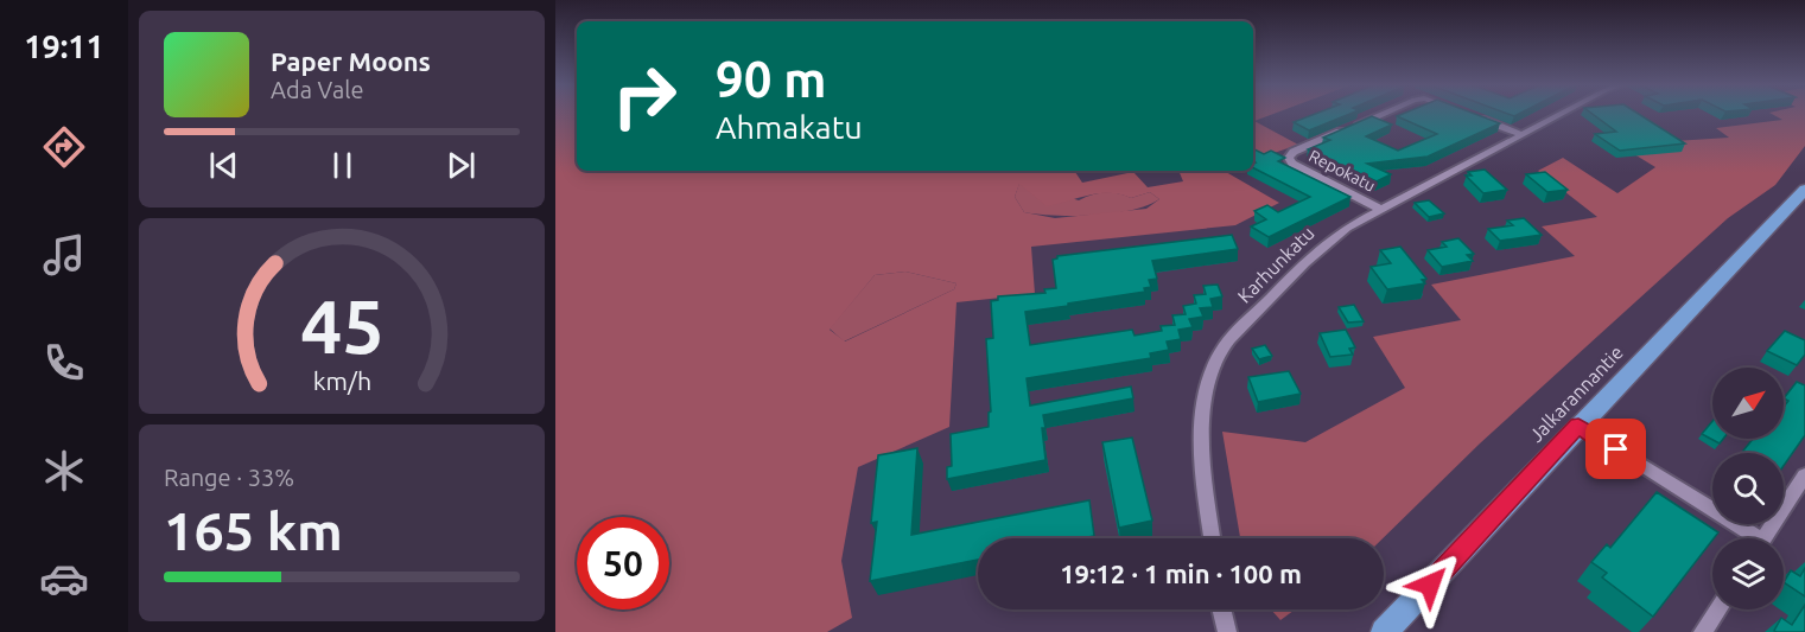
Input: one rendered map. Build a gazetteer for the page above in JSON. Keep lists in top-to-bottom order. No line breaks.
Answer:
{"streets":{"main road":["Jalkarannantie"],"street":["Repokatu","Karhunkatu"]},"crossings":[["Repokatu","Karhunkatu"]],"north":"top right","page":{"tabs":"19:11","turn":["90 m","Ahmakatu"],"song":["Paper Moons","Ada Vale"],"tile":["Range · 33%","165 km"],"limit":"50","trip":"19:12 · 1 min · 100 m","gauge":["45","km/h"]}}
